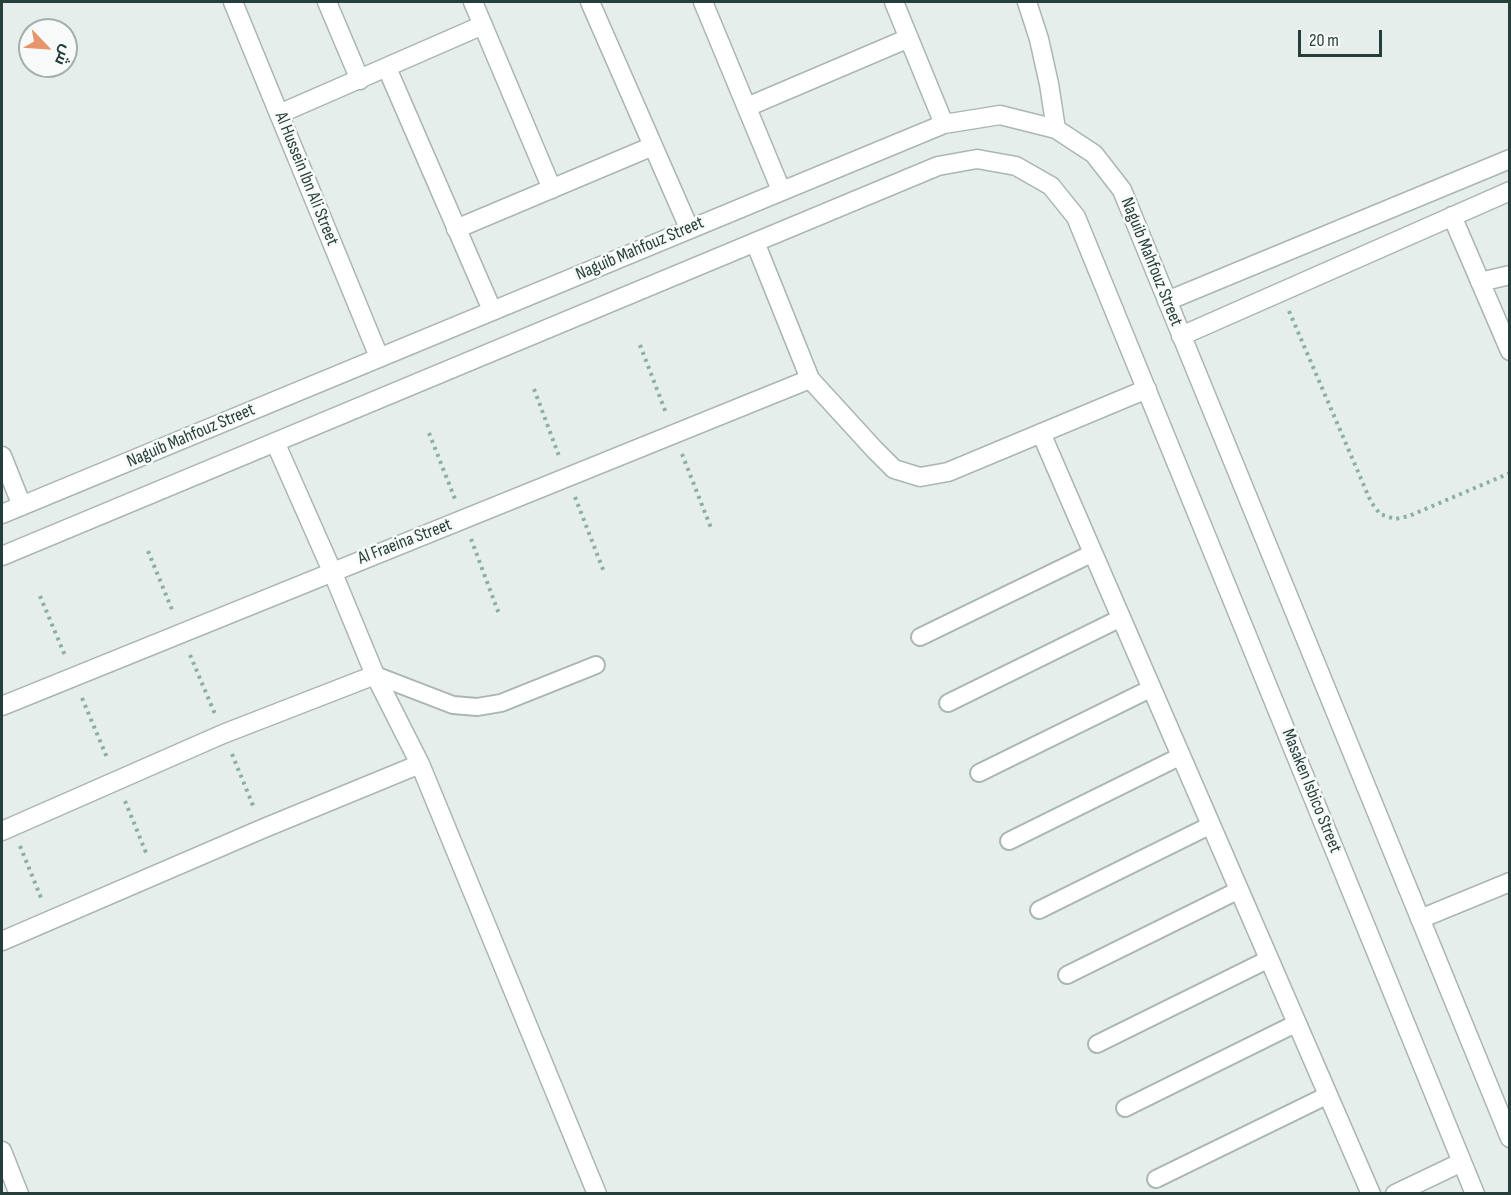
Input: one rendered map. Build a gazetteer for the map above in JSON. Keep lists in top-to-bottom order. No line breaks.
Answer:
{"streets":{"street":["Al Hussein Ibn Ali Street","Naguib Mahfouz Street","Al Fraeina Street","Masaken Isbico Street"]},"crossings":[["Al Hussein Ibn Ali Street","Naguib Mahfouz Street"],["Naguib Mahfouz Street","Masaken Isbico Street"]],"scale_bar":"20 m","north":"bottom right"}
